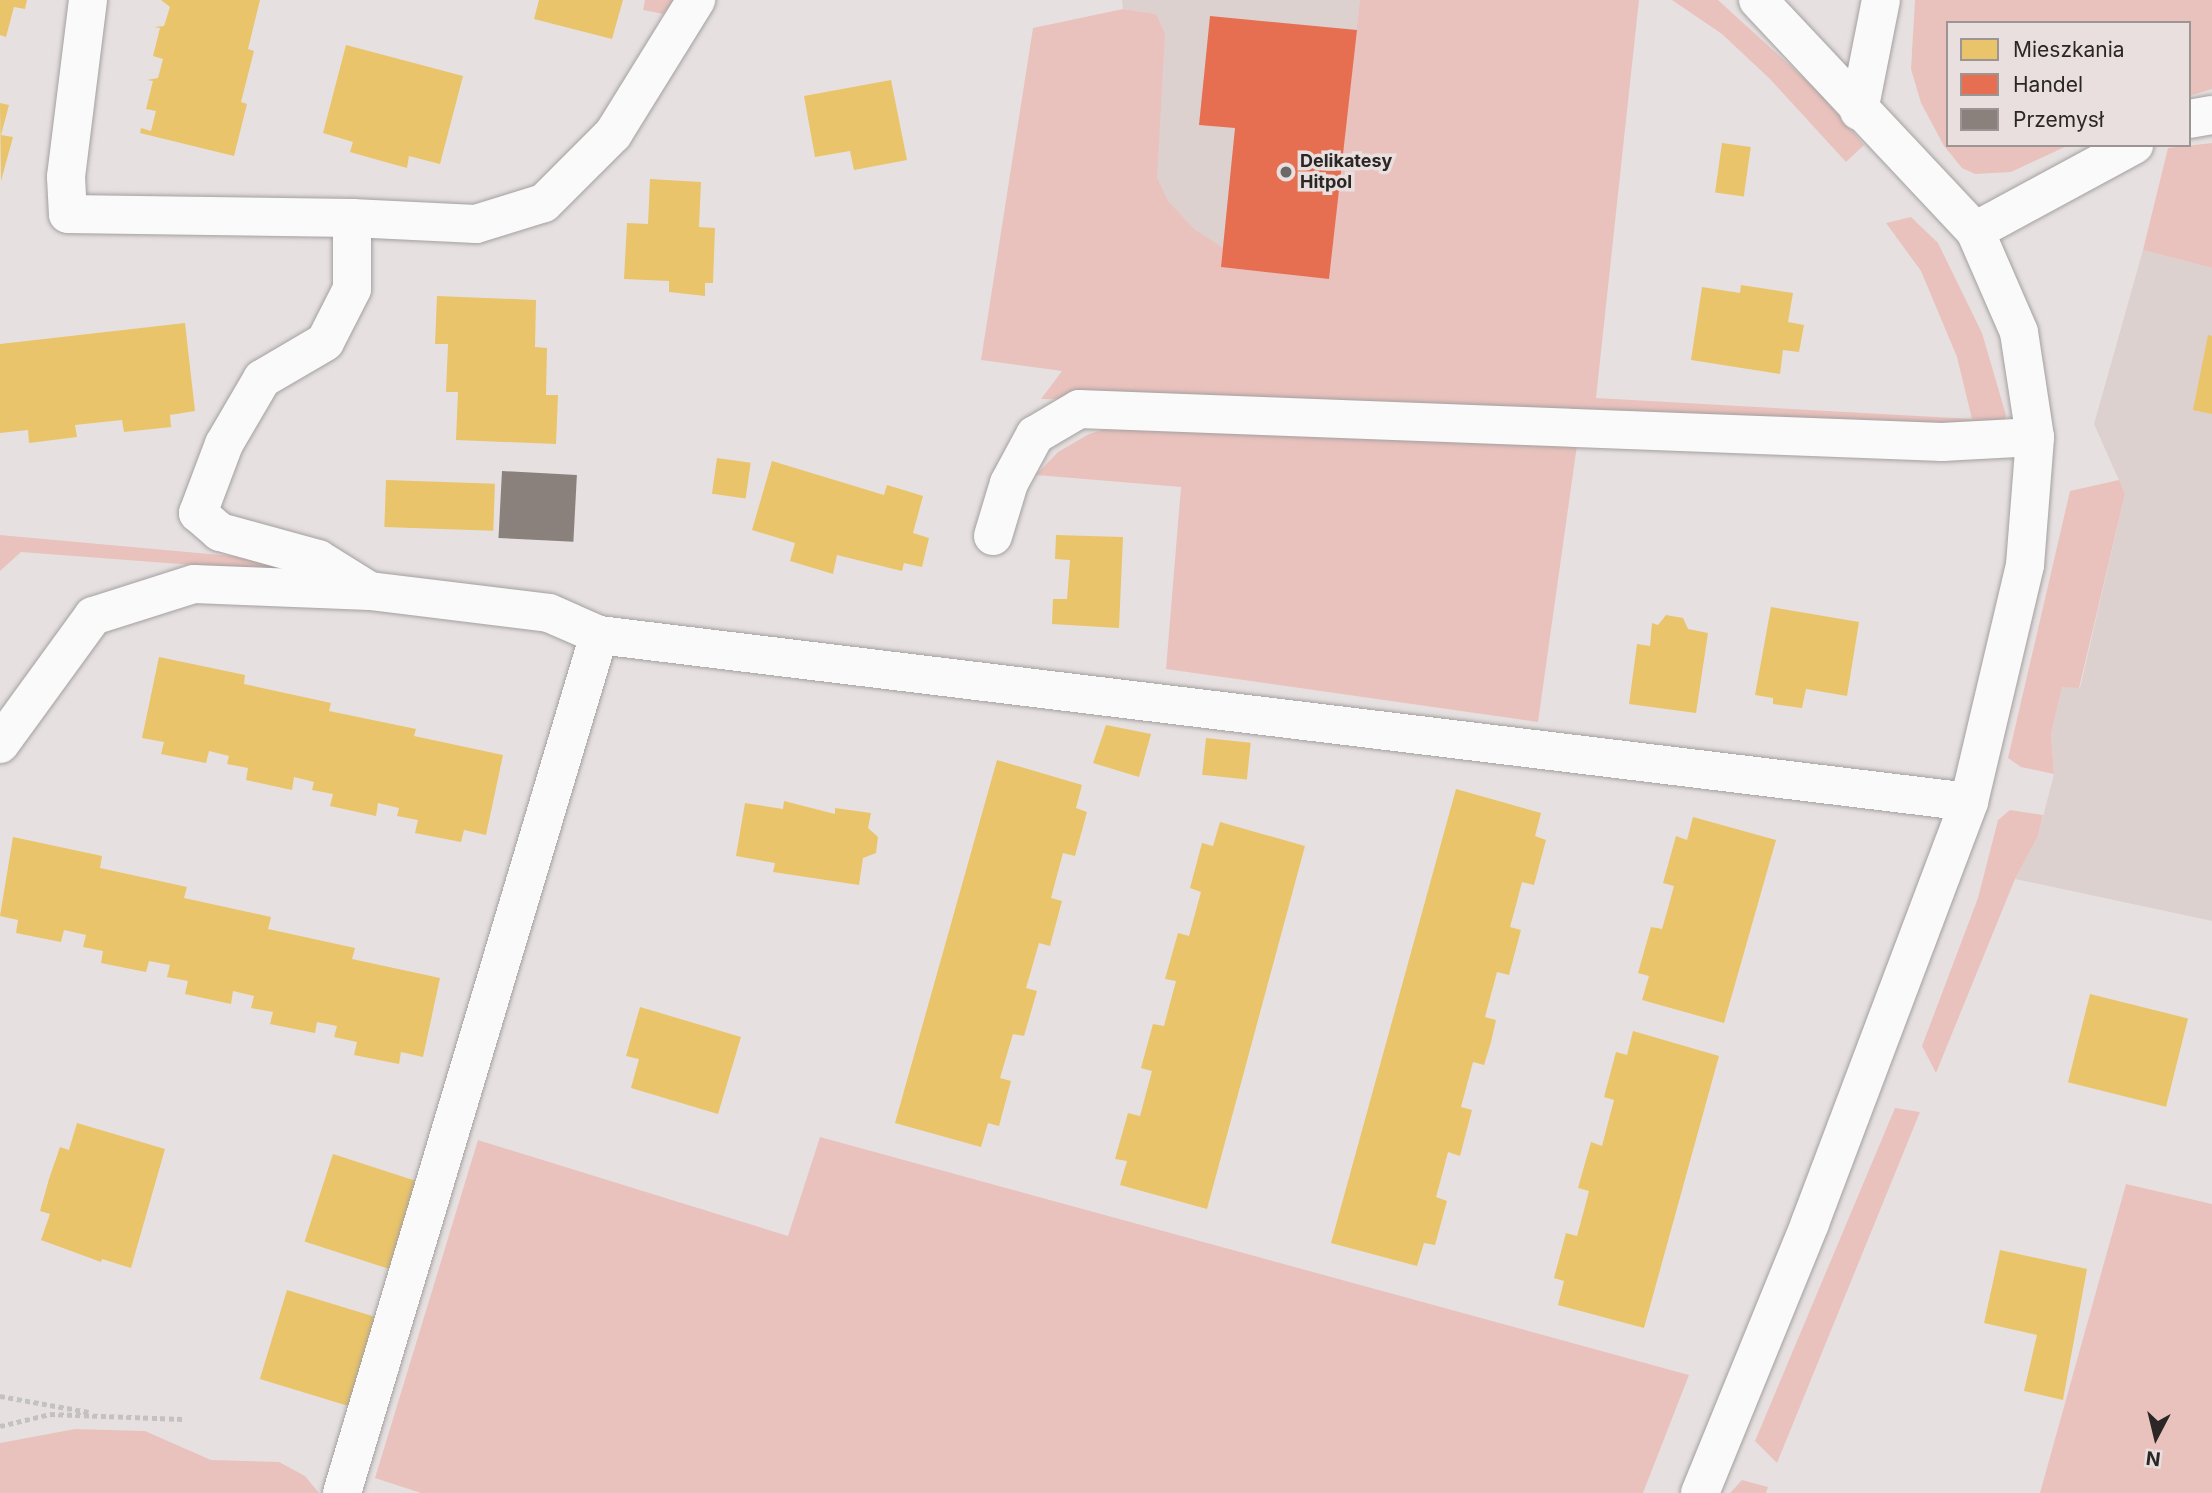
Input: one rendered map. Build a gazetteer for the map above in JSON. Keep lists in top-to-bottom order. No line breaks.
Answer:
{"places":["Delikatesy Hitpol"],"legend":["Mieszkania","Handel","Przemysł"],"north":"bottom"}
